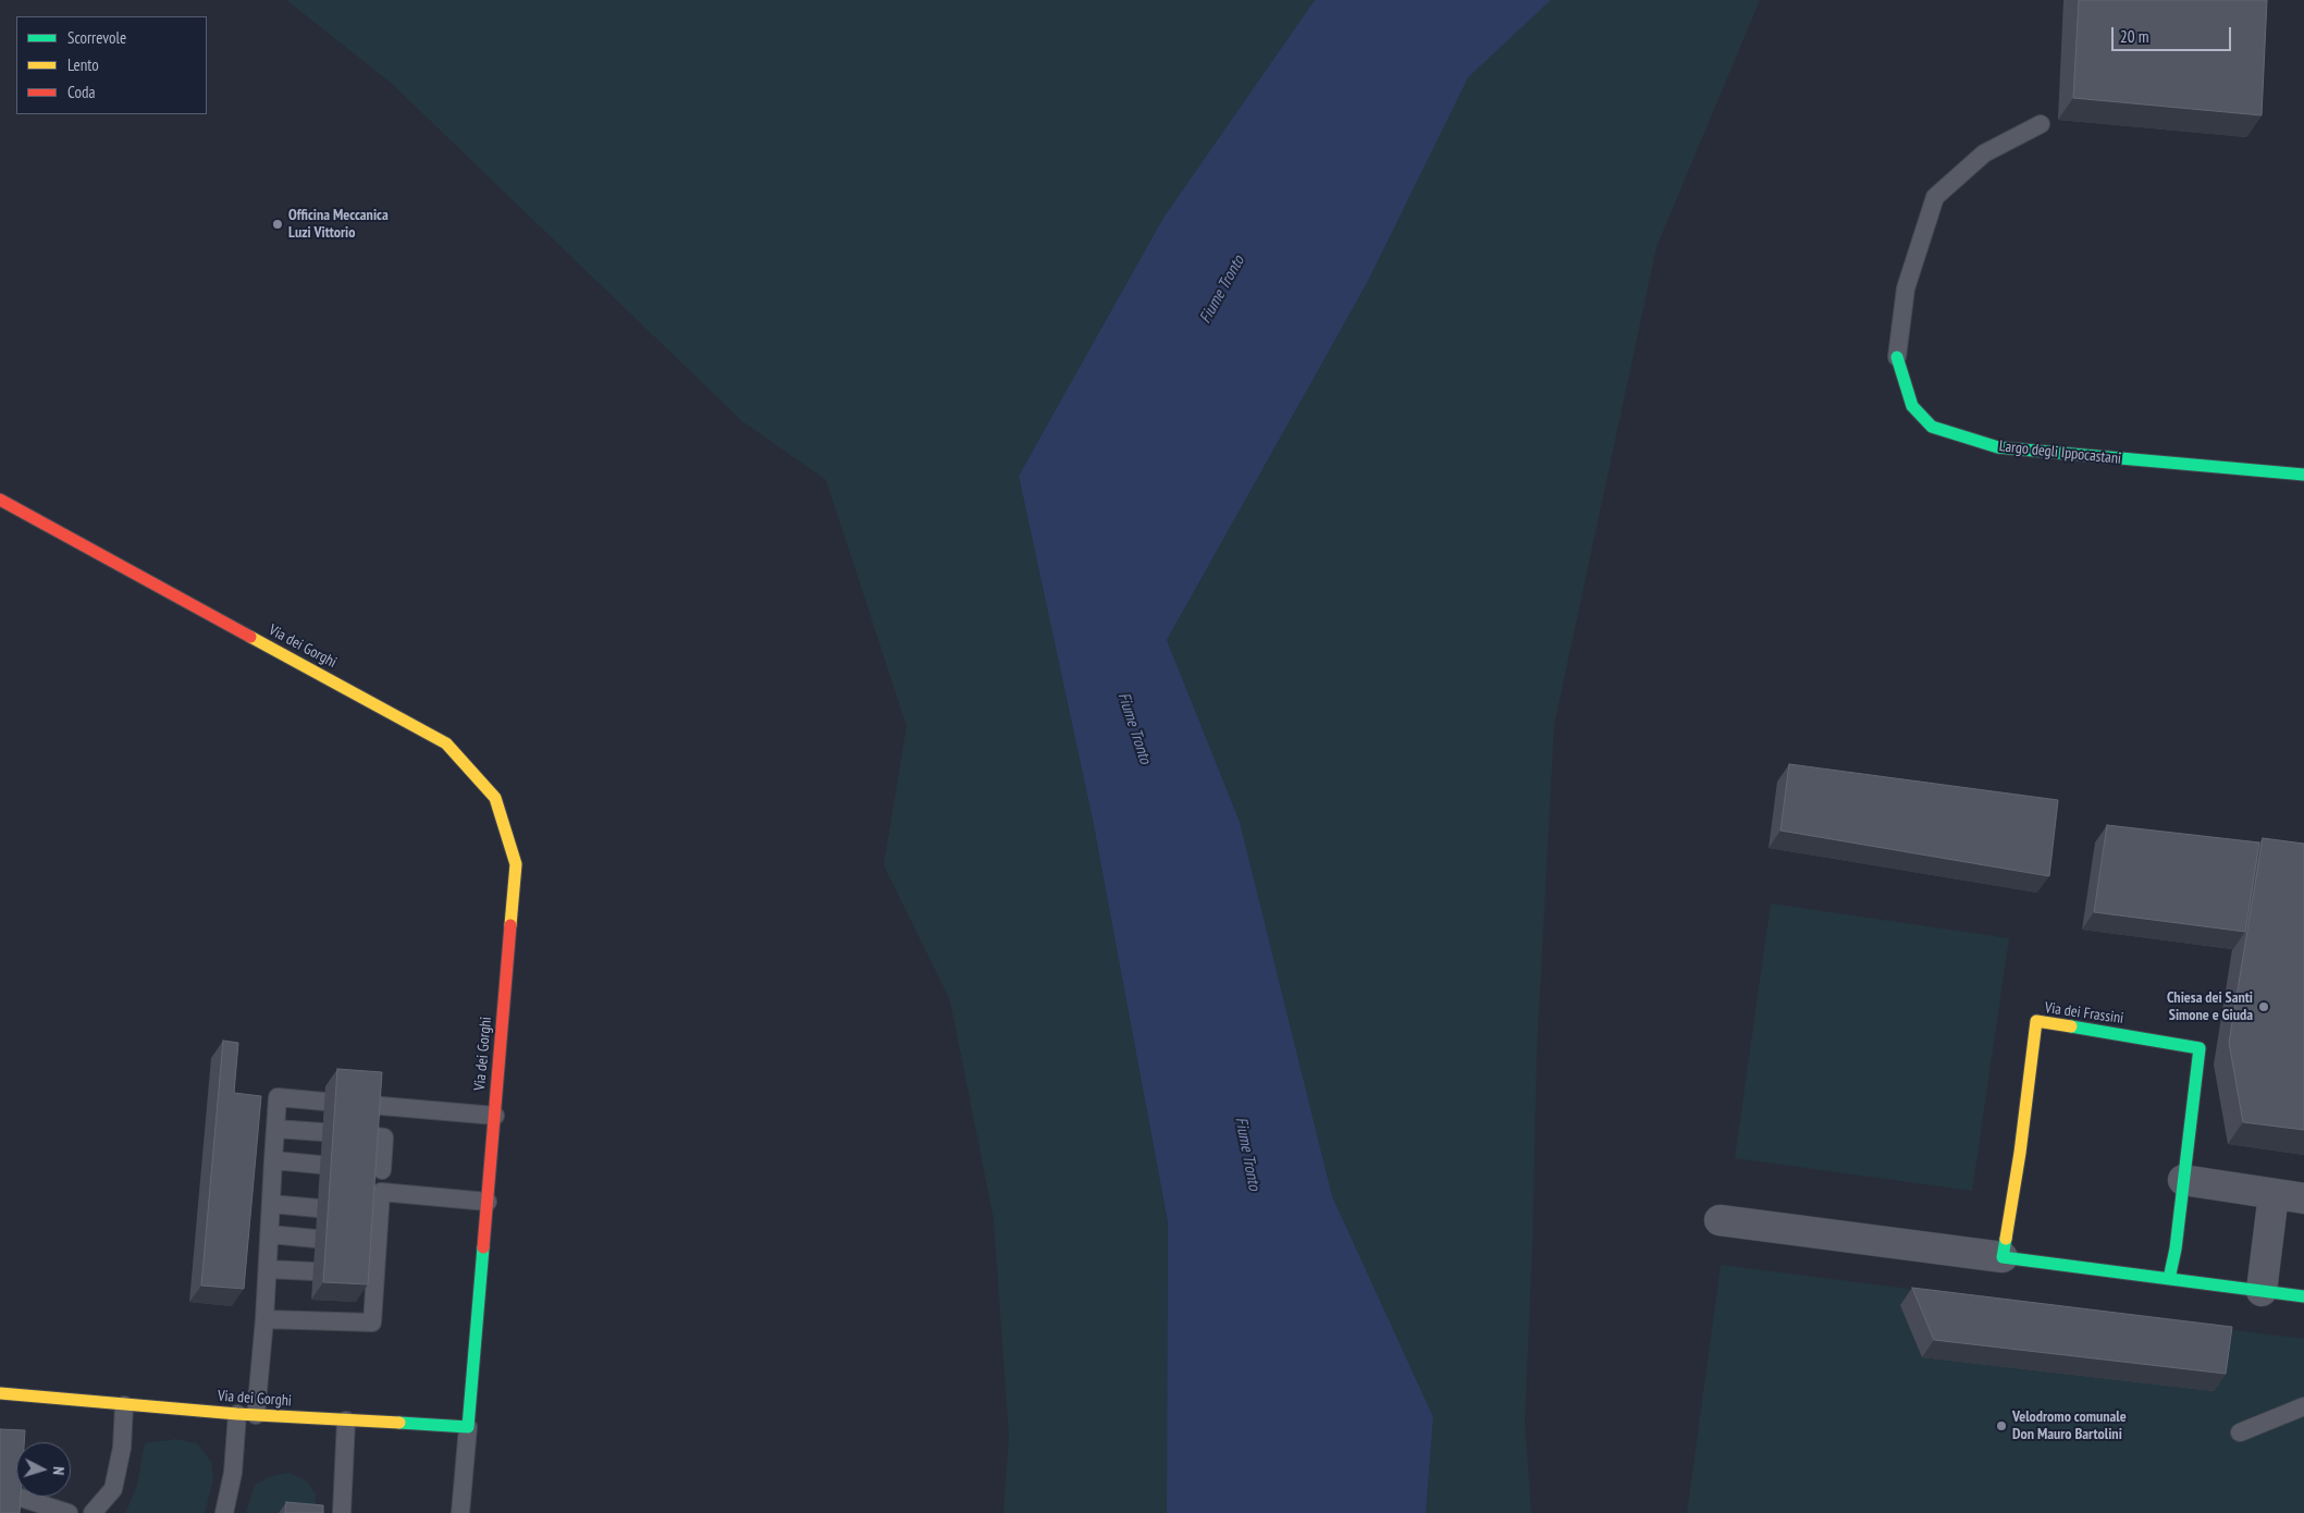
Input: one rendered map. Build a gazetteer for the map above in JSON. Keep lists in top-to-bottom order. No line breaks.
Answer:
{"streets":{"street":["Largo degli Ippocastani","Via dei Gorghi","Via dei Frassini"]},"water":["Fiume Tronto"],"places":["Officina Meccanica Luzi Vittorio","Chiesa dei Santi Simone e Giuda","Velodromo comunale Don Mauro Bartolini"],"legend":["Scorrevole","Lento","Coda"],"scale_bar":"20 m","north":"right"}
